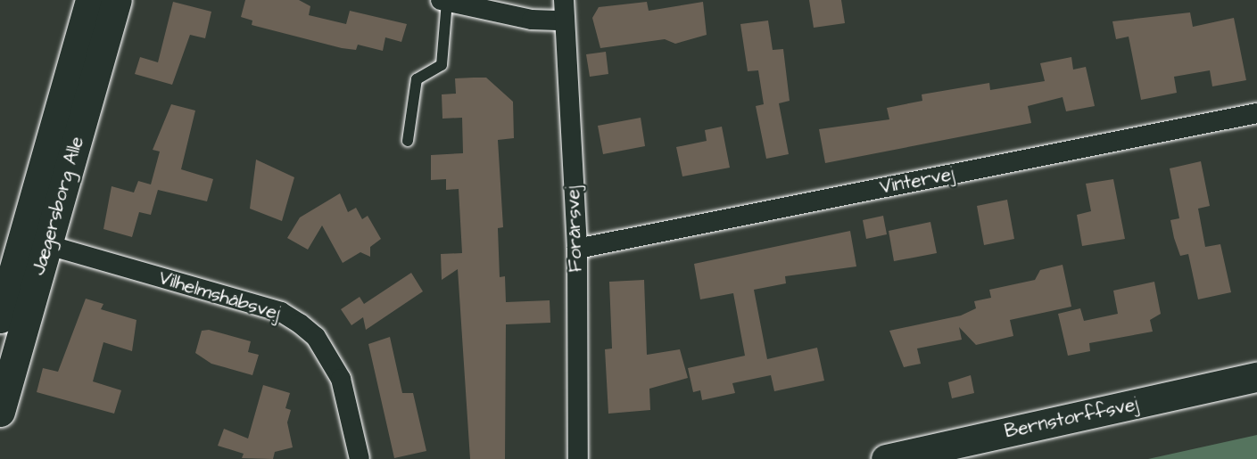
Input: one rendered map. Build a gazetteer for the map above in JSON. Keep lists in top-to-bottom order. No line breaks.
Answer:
{"streets":{"street":["Vintervej","Jægersborg Alle","Forårsvej","Vilhelmshåbsvej","Bernstorffsvej"]},"crossings":[["Vintervej","Forårsvej"],["Jægersborg Alle","Vilhelmshåbsvej"]]}
